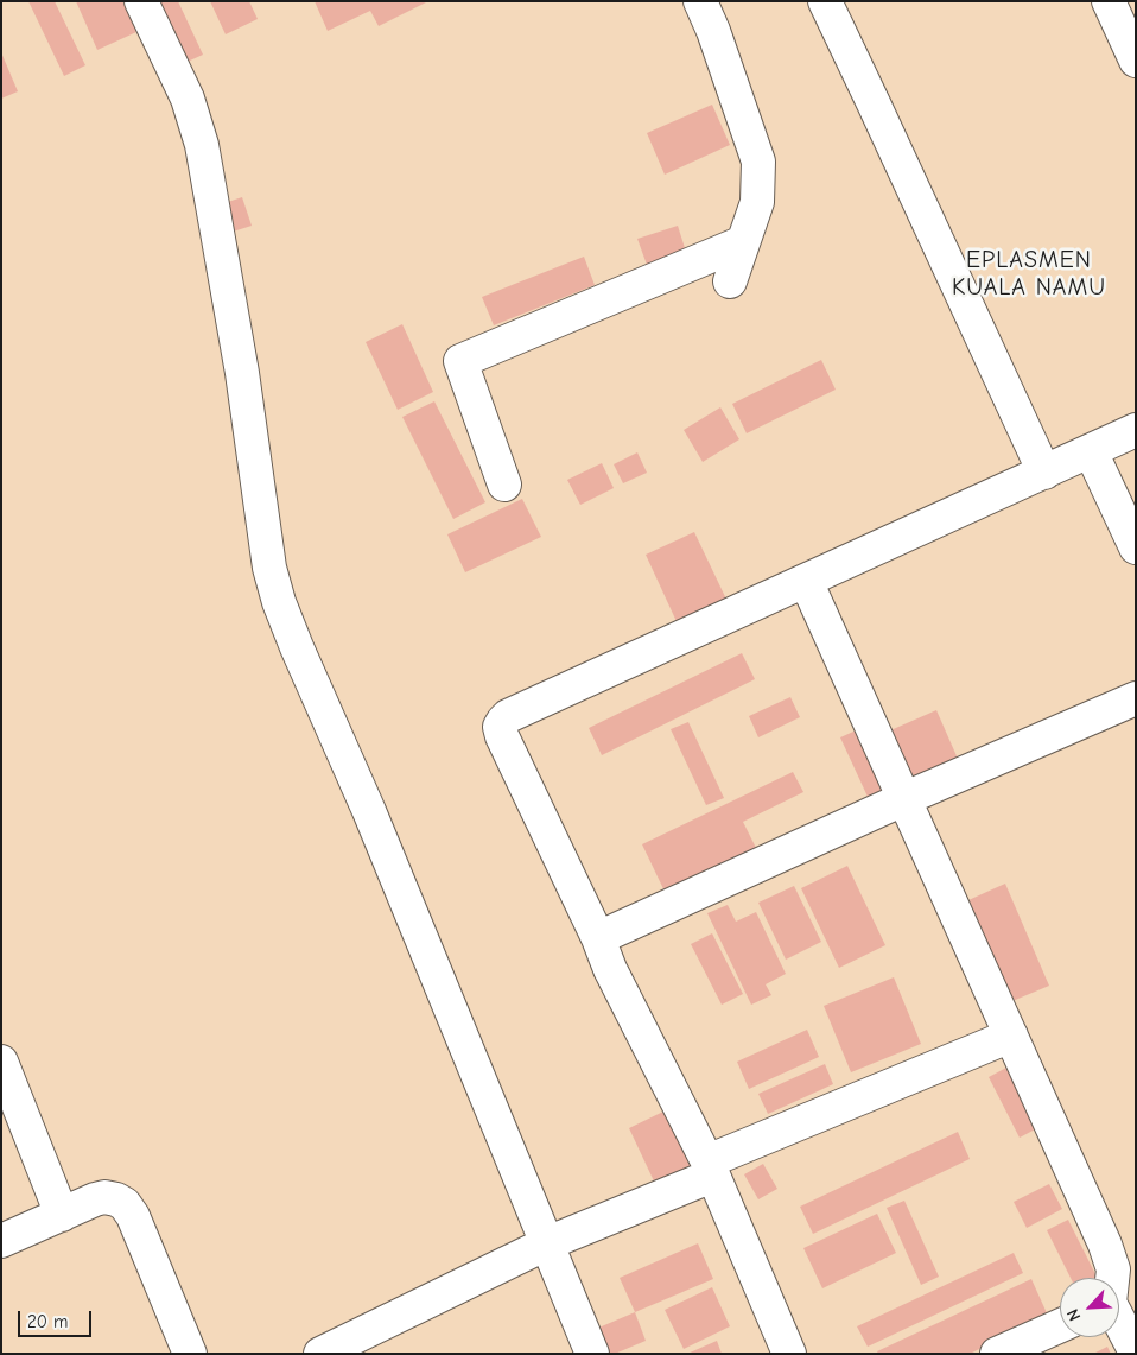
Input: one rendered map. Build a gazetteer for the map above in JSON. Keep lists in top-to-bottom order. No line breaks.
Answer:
{"districts":["EPLASMEN KUALA NAMU"],"scale_bar":"20 m","north":"bottom left"}
